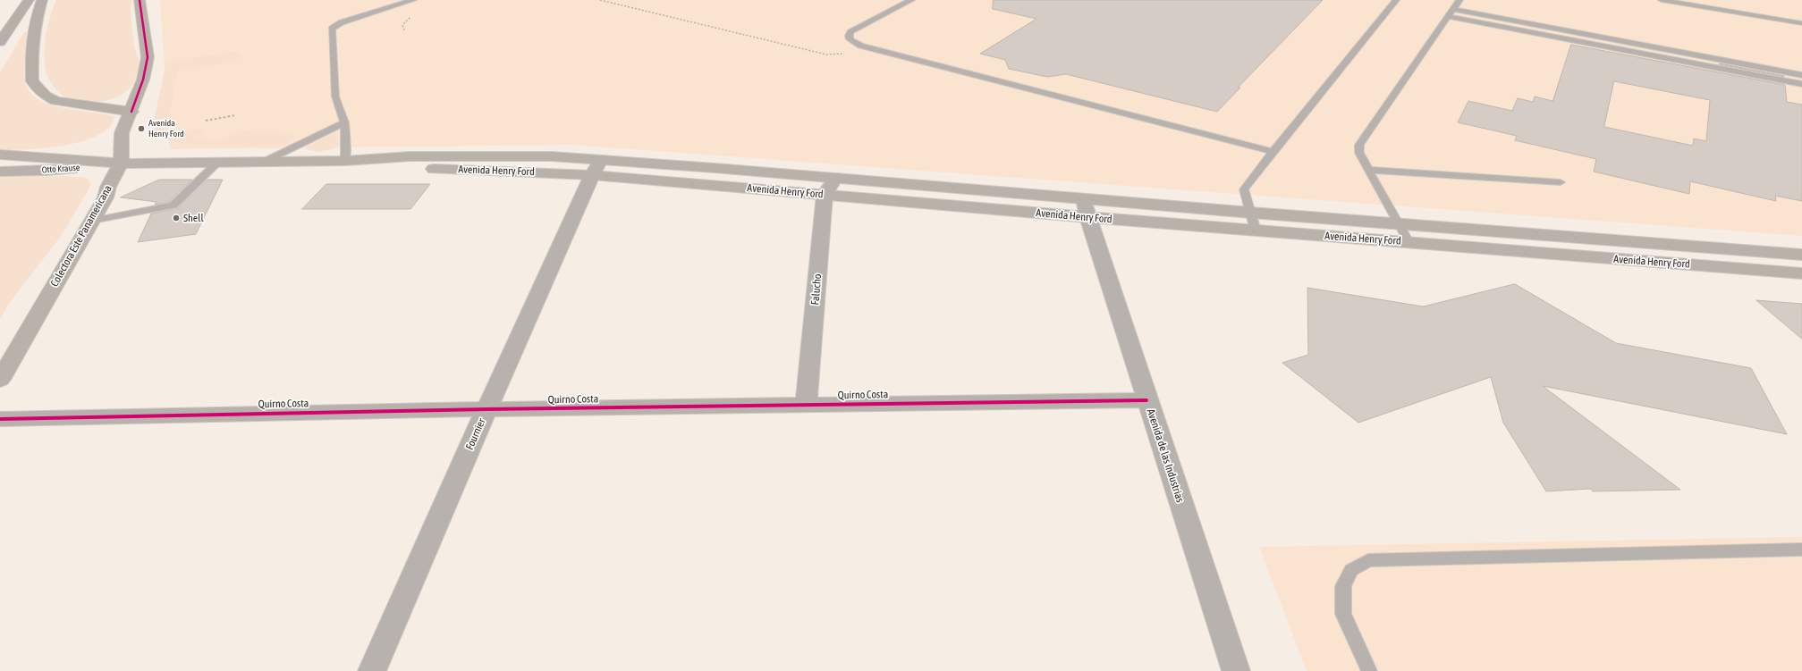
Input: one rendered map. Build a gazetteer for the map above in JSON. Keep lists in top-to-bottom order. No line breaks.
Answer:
{"streets":{"main road":["Otto Krause","Avenida Henry Ford","Colectora Este Panamericana"],"street":["Falucho","Quirno Costa","Fournier","Avenida de las Industrias"]},"crossings":[["Otto Krause","Avenida Henry Ford"],["Otto Krause","Colectora Este Panamericana"],["Avenida Henry Ford","Colectora Este Panamericana"],["Avenida Henry Ford","Falucho"],["Avenida Henry Ford","Fournier"],["Avenida Henry Ford","Avenida de las Industrias"],["Falucho","Quirno Costa"],["Quirno Costa","Fournier"],["Quirno Costa","Avenida de las Industrias"]],"places":["Avenida Henry Ford","Shell"]}
